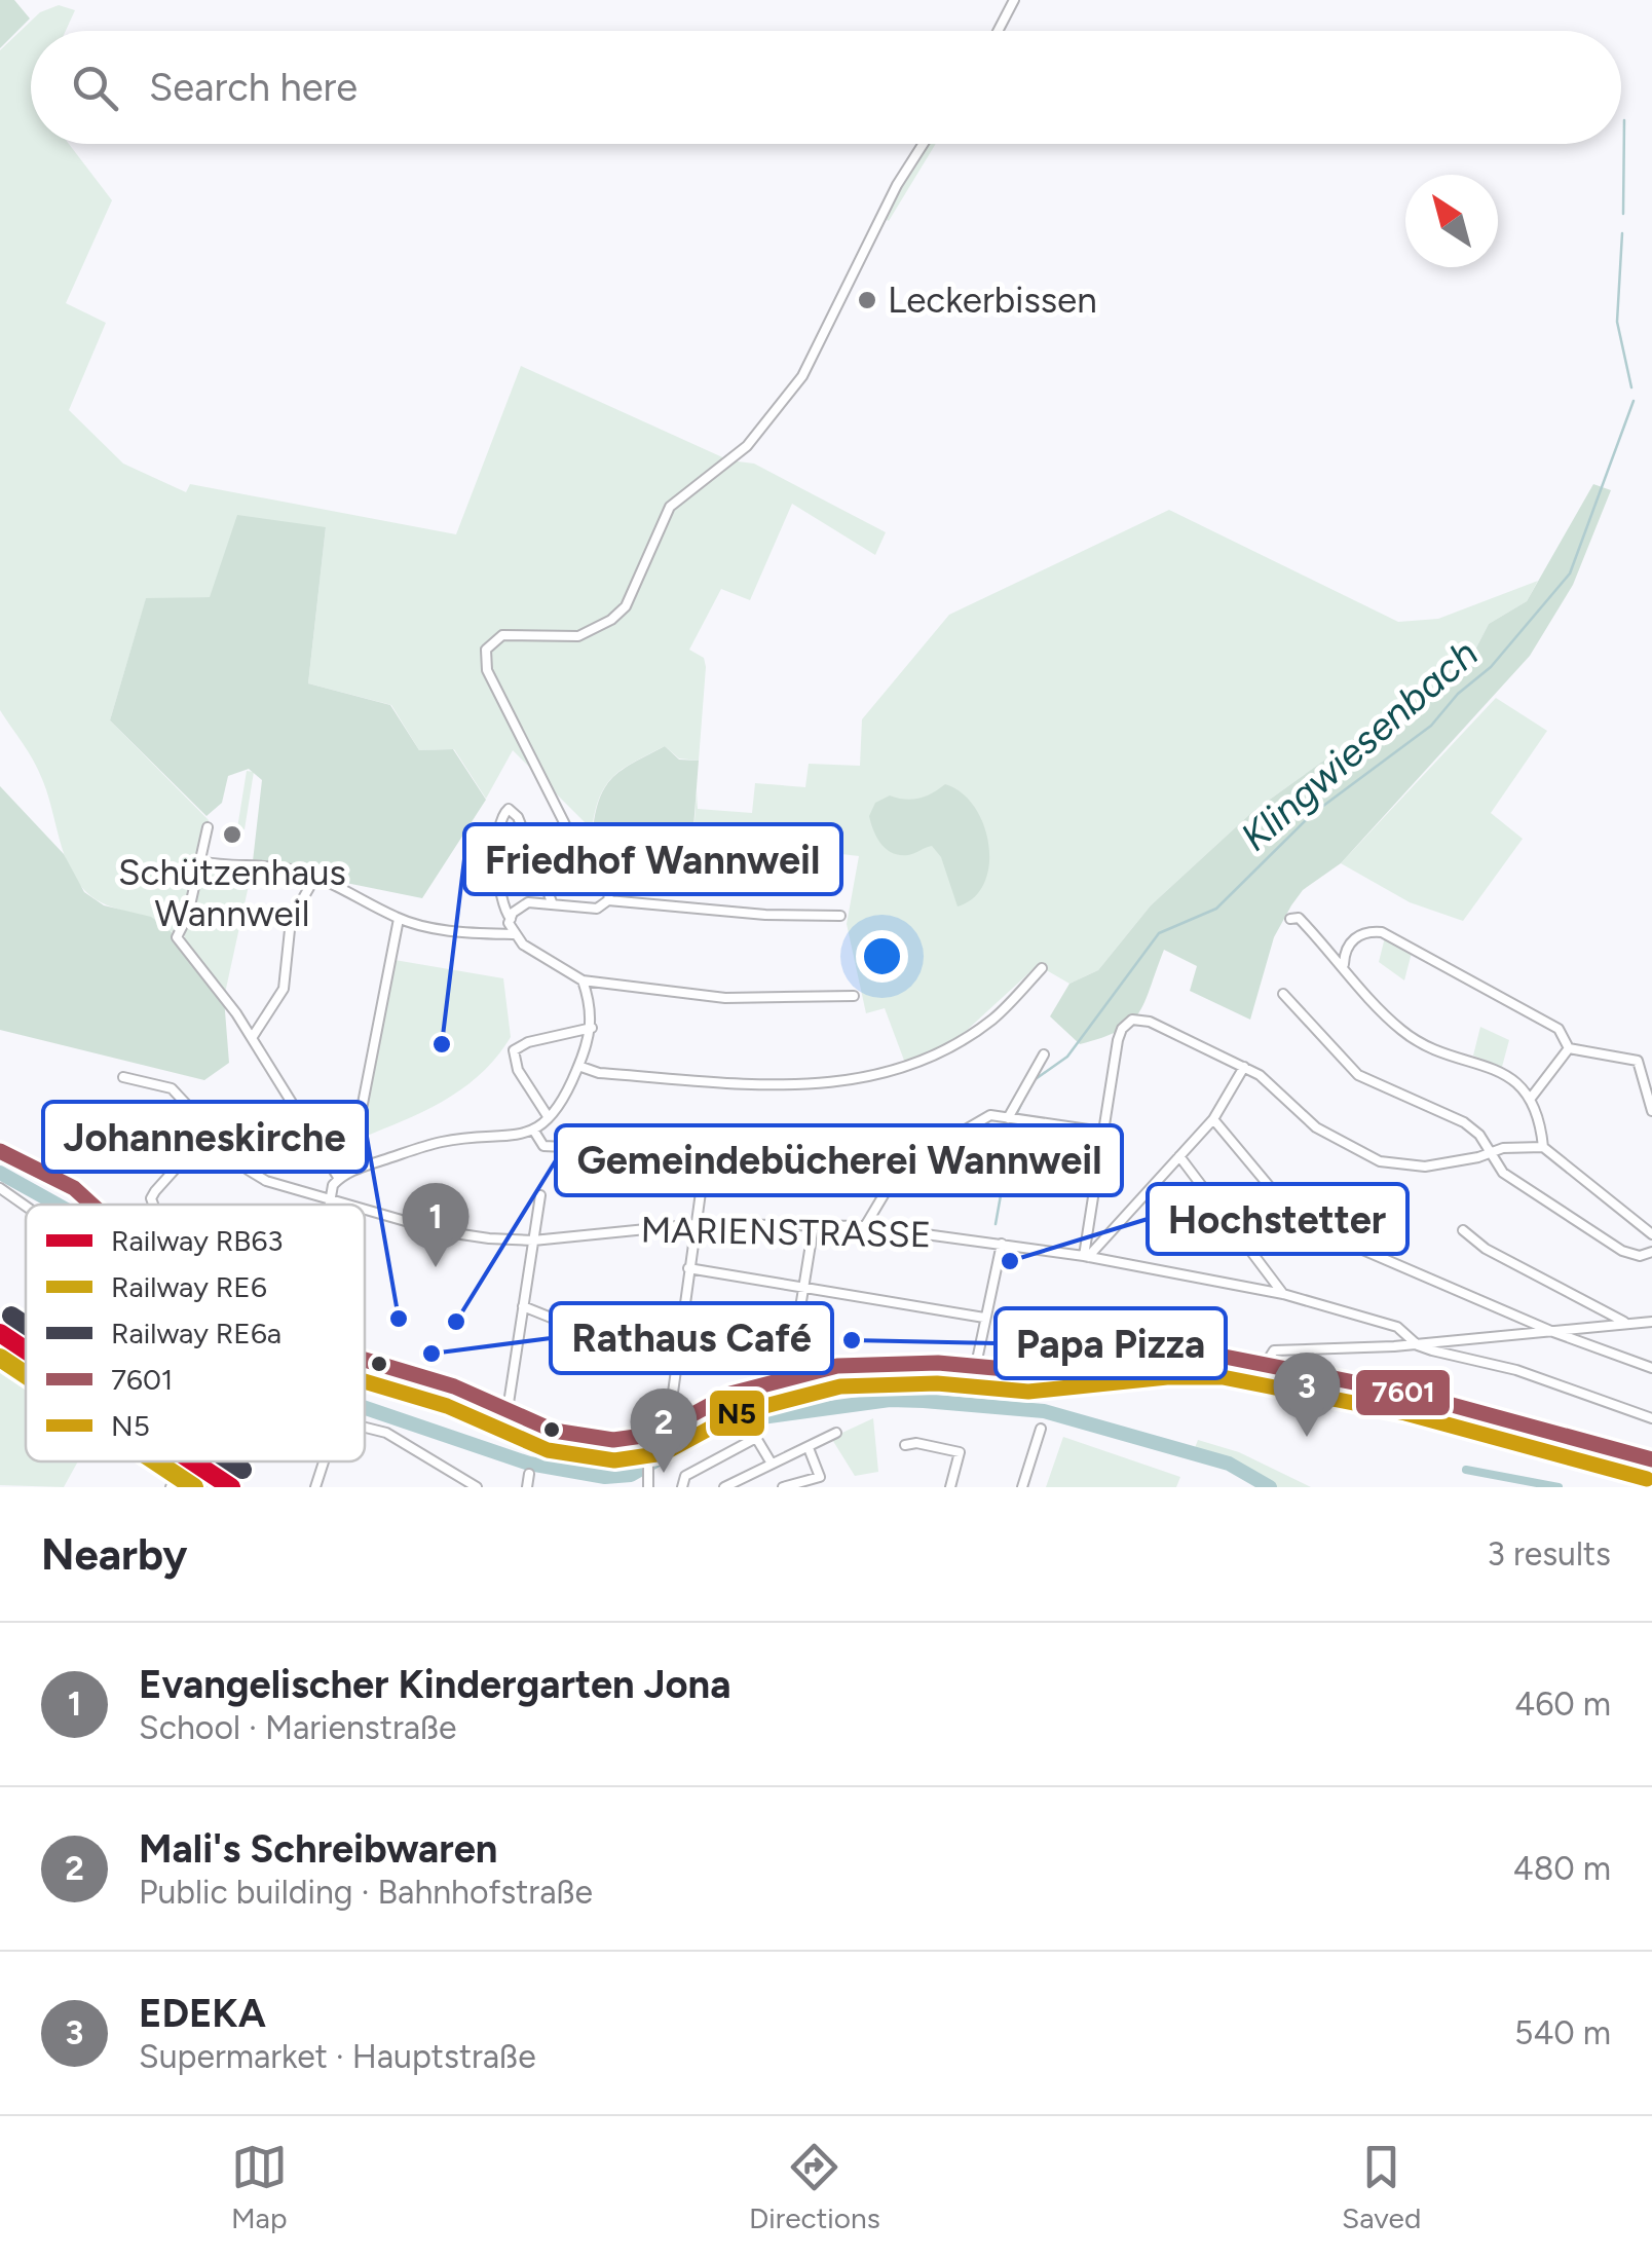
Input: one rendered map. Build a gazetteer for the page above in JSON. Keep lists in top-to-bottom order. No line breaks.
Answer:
{"streets":{"street":["MARIENSTRASSE"]},"water":["Klingwiesenbach"],"places":["Leckerbissen","Schützenhaus Wannweil","Friedhof Wannweil","Hochstetter","Johanneskirche","Gemeindebücherei Wannweil","Papa Pizza","Rathaus Café"],"lines":["transit line 7601","rail line RE6a","rail line RB63","rail line RE6","transit line N5"],"legend":["Railway RB63","Railway RE6","Railway RE6a","7601","N5"],"north":"top left","page":{"search":"Search here","pins":["1","3","2"],"heading":["Nearby","3 results"],"list":[{"mark":"1","name":"Evangelischer Kindergarten Jona","note":"School · Marienstraße","value":"460 m"},{"mark":"2","name":"Mali's Schreibwaren","note":"Public building · Bahnhofstraße","value":"480 m"},{"mark":"3","name":"EDEKA","note":"Supermarket · Hauptstraße","value":"540 m"}],"nav":["Map","Directions","Saved"]}}
